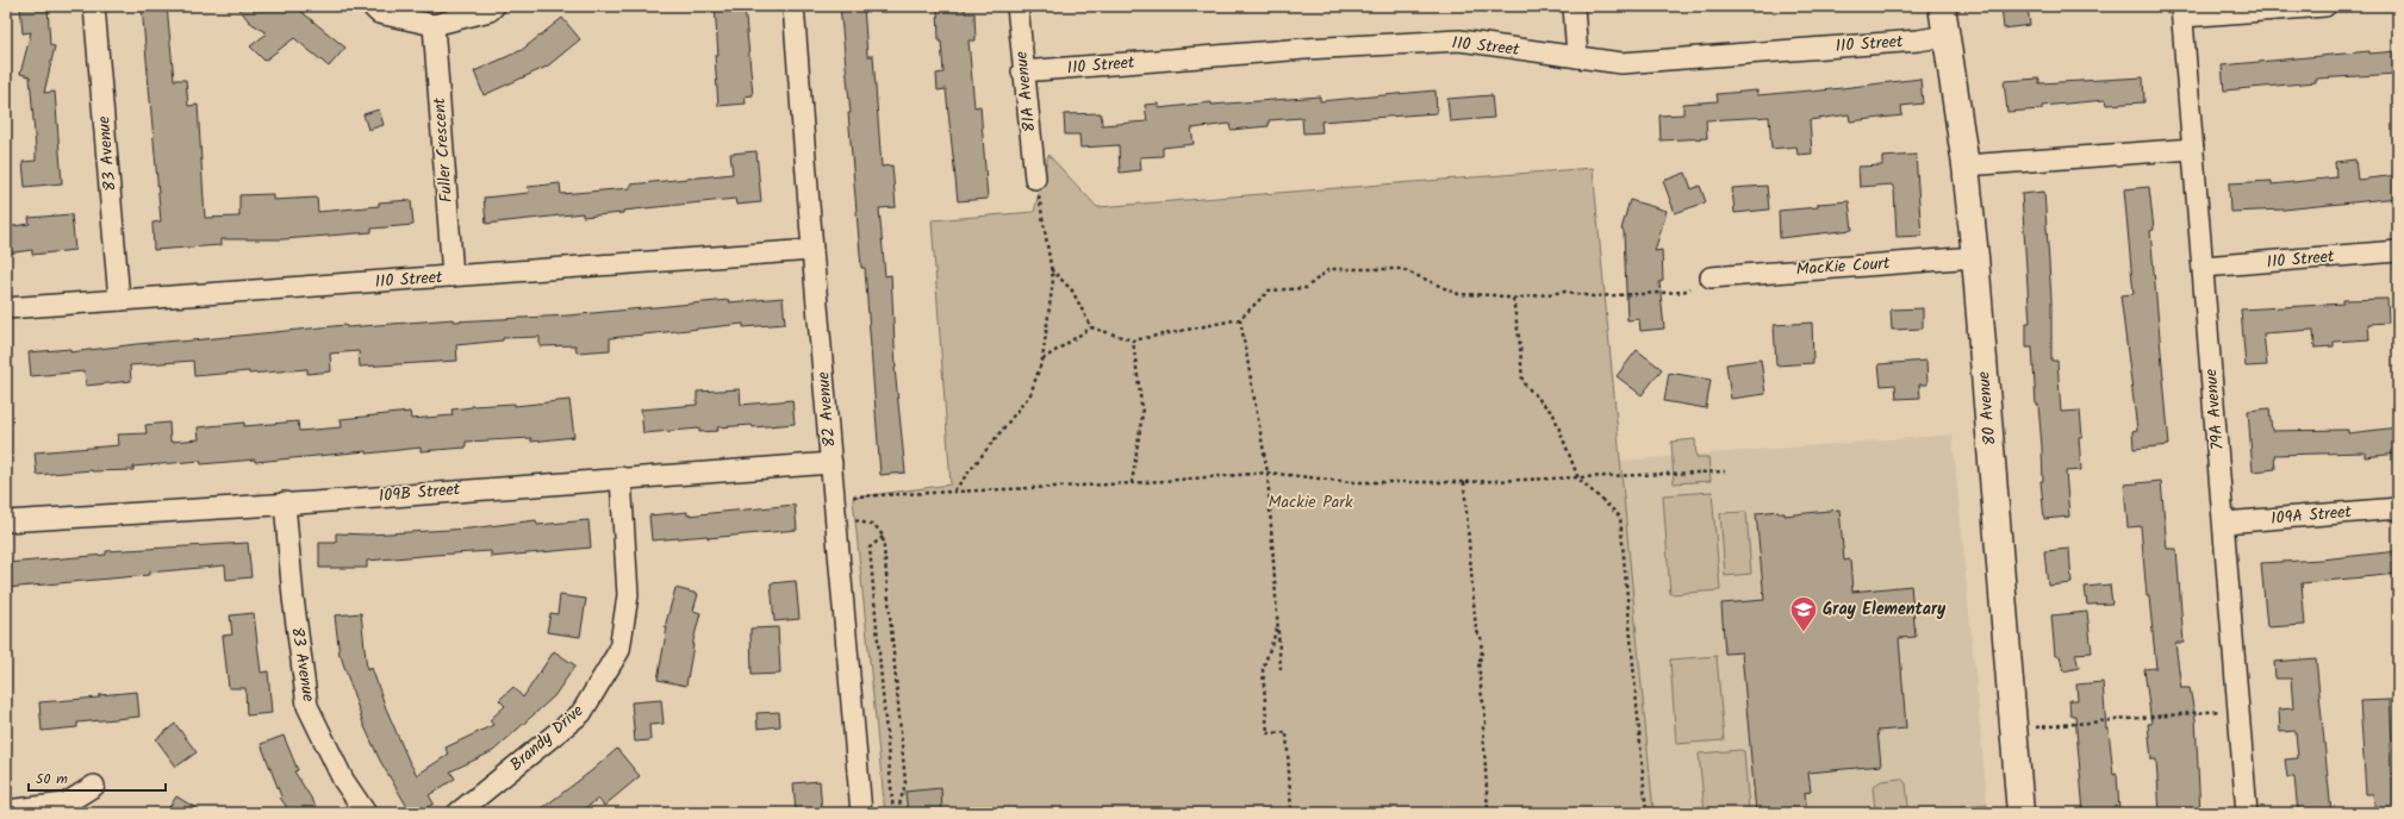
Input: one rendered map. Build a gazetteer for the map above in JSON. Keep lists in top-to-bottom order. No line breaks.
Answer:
{"streets":{"street":["110 Street","81A Avenue","Fuller Crescent","83 Avenue","MacKie Court","80 Avenue","82 Avenue","79A Avenue","109B Street","109A Street","Brandy Drive"]},"crossings":[["110 Street","81A Avenue"],["110 Street","Fuller Crescent"],["110 Street","83 Avenue"],["110 Street","80 Avenue"],["110 Street","82 Avenue"],["110 Street","79A Avenue"],["83 Avenue","109B Street"],["MacKie Court","80 Avenue"],["82 Avenue","109B Street"],["79A Avenue","109A Street"],["109B Street","Brandy Drive"]],"parks":["Mackie Park"],"places":{"school or university":["Gray Elementary"]},"scale_bar":"50 m"}
